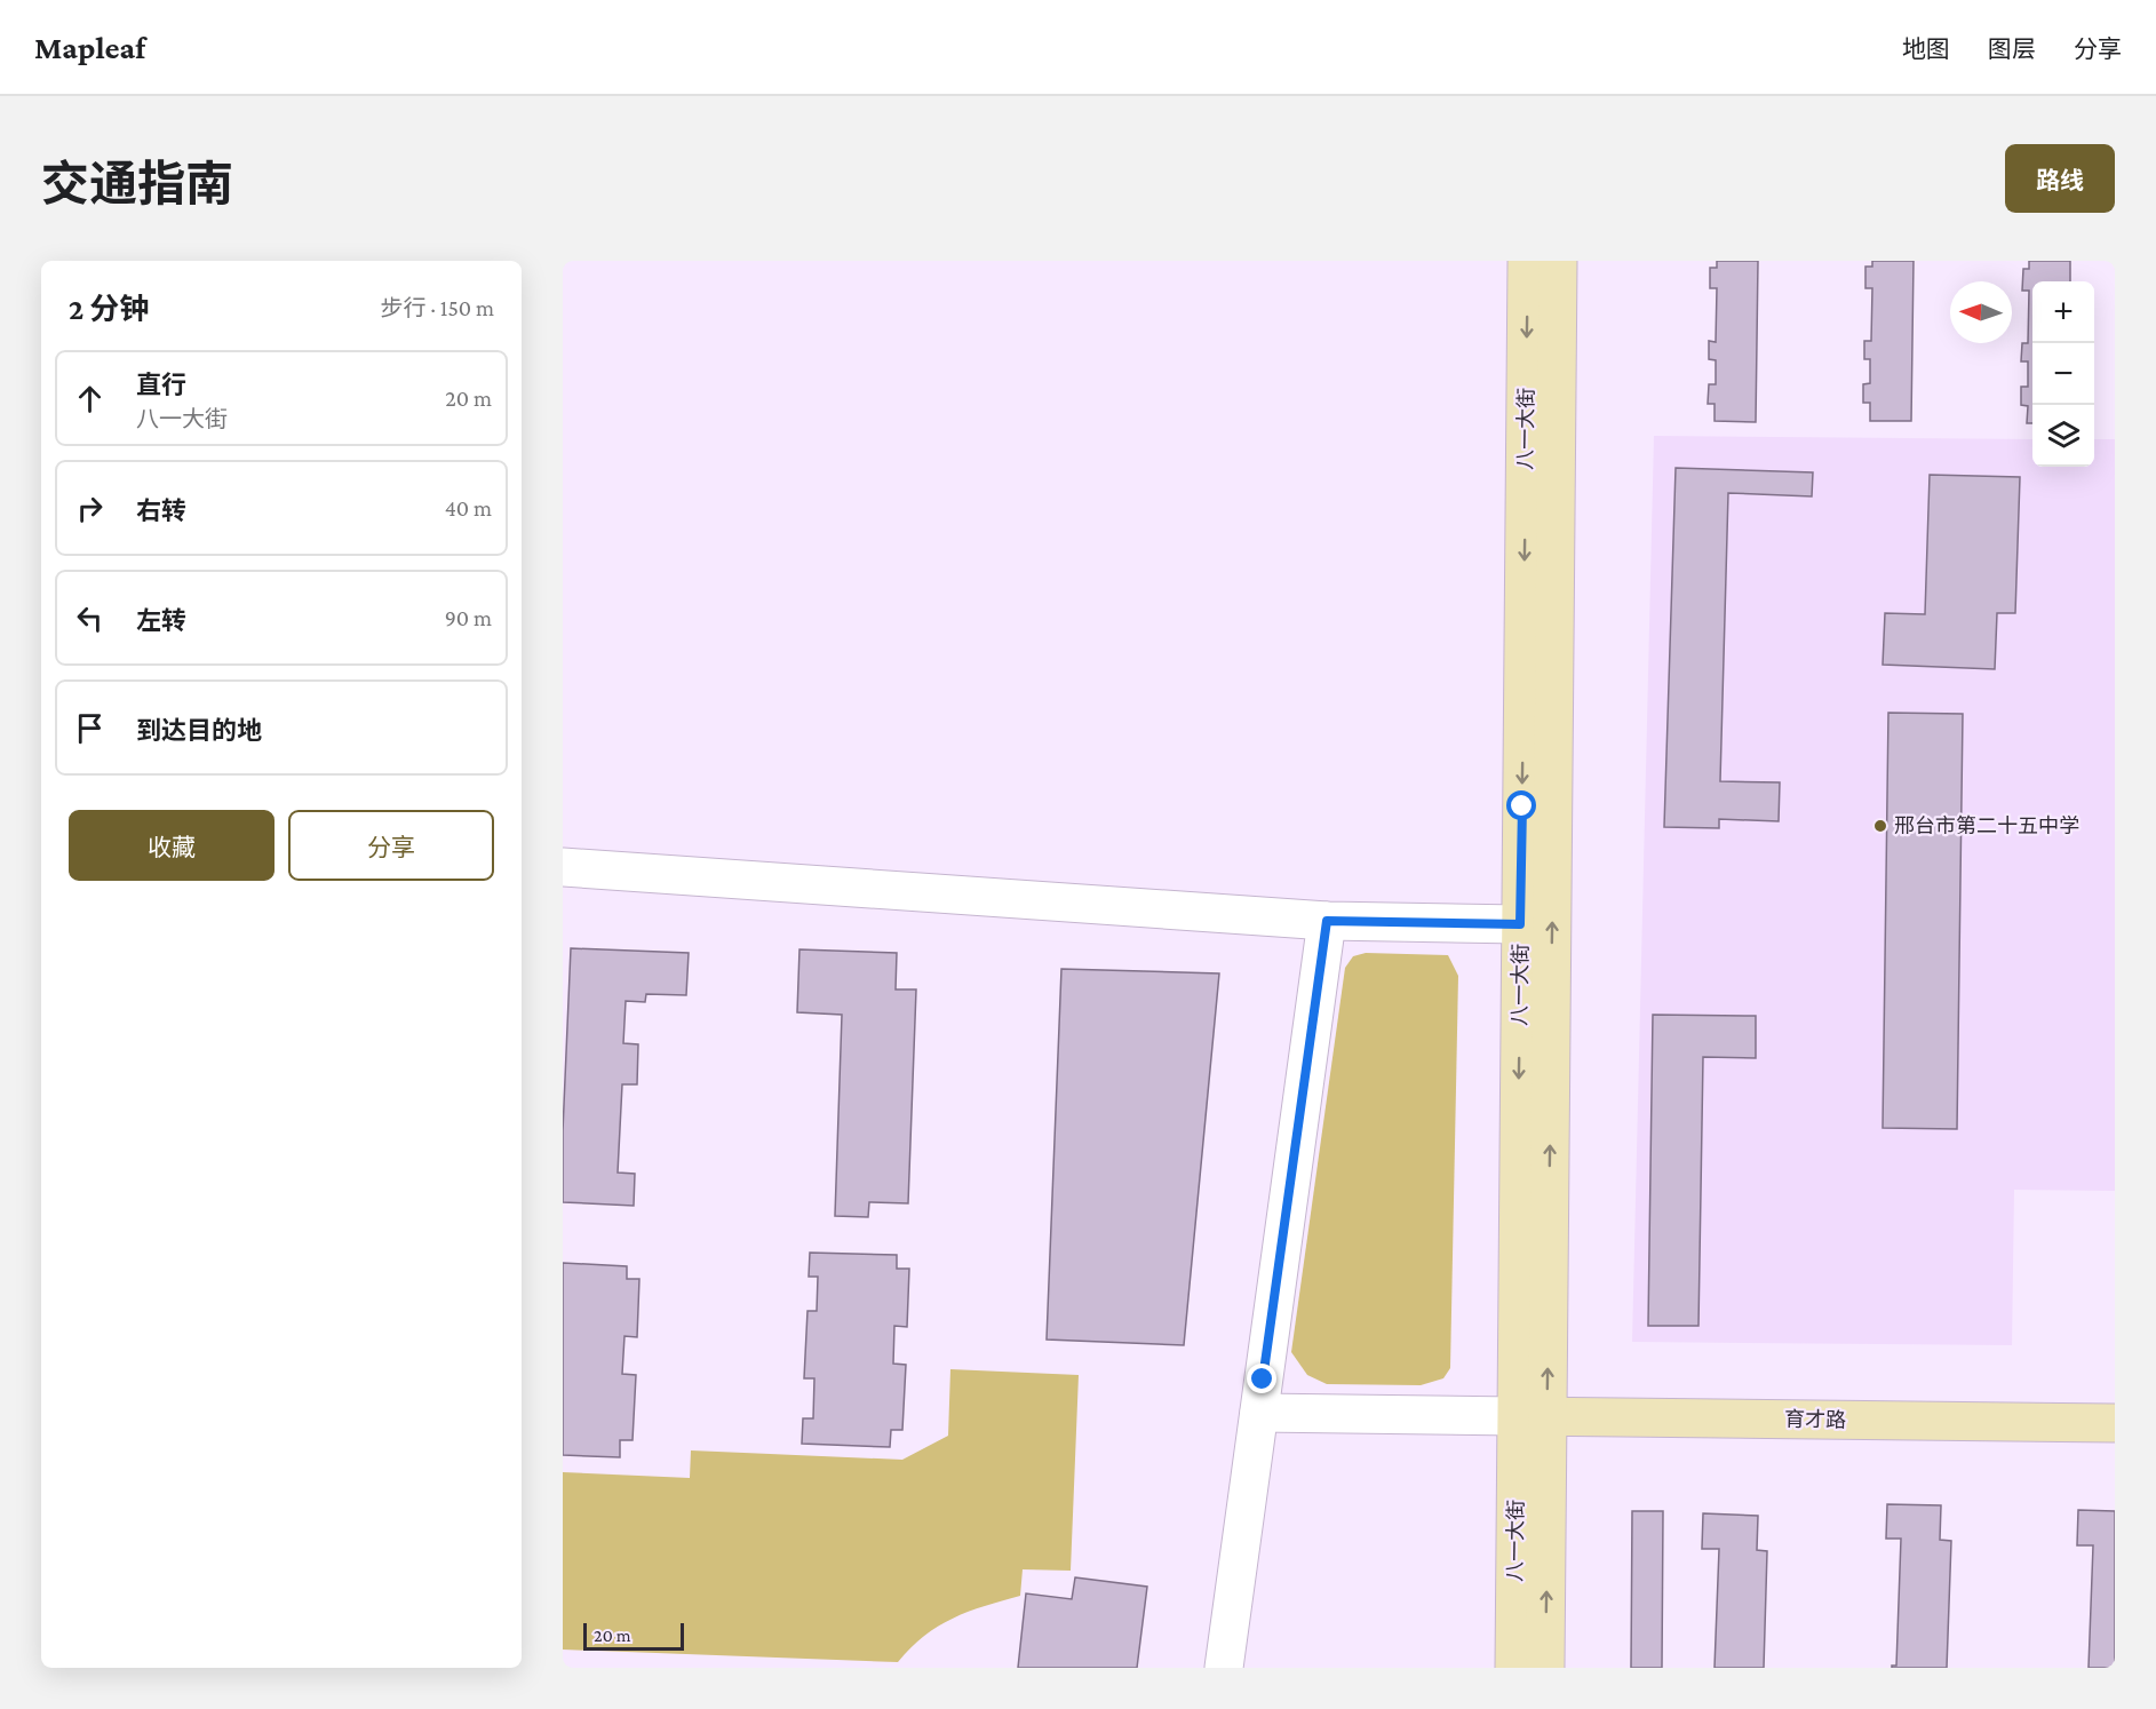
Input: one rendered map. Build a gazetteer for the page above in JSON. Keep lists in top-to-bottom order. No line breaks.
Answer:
{"streets":{"street":["八一大街","育才路"]},"crossings":[["八一大街","育才路"]],"places":["邢台市第二十五中学"],"scale_bar":"20 m","north":"left","page":{"header":"Mapleaf","nav":["地图","图层","分享"],"title":"交通指南","buttons":["路线",["收藏","分享"]],"heading":["2 分钟","步行 · 150 m"],"map_buttons":["+","−"],"list":[["直行","八一大街","20 m"],["右转","40 m"],["左转","90 m"],"到达目的地"],"scale":"20 m"}}
